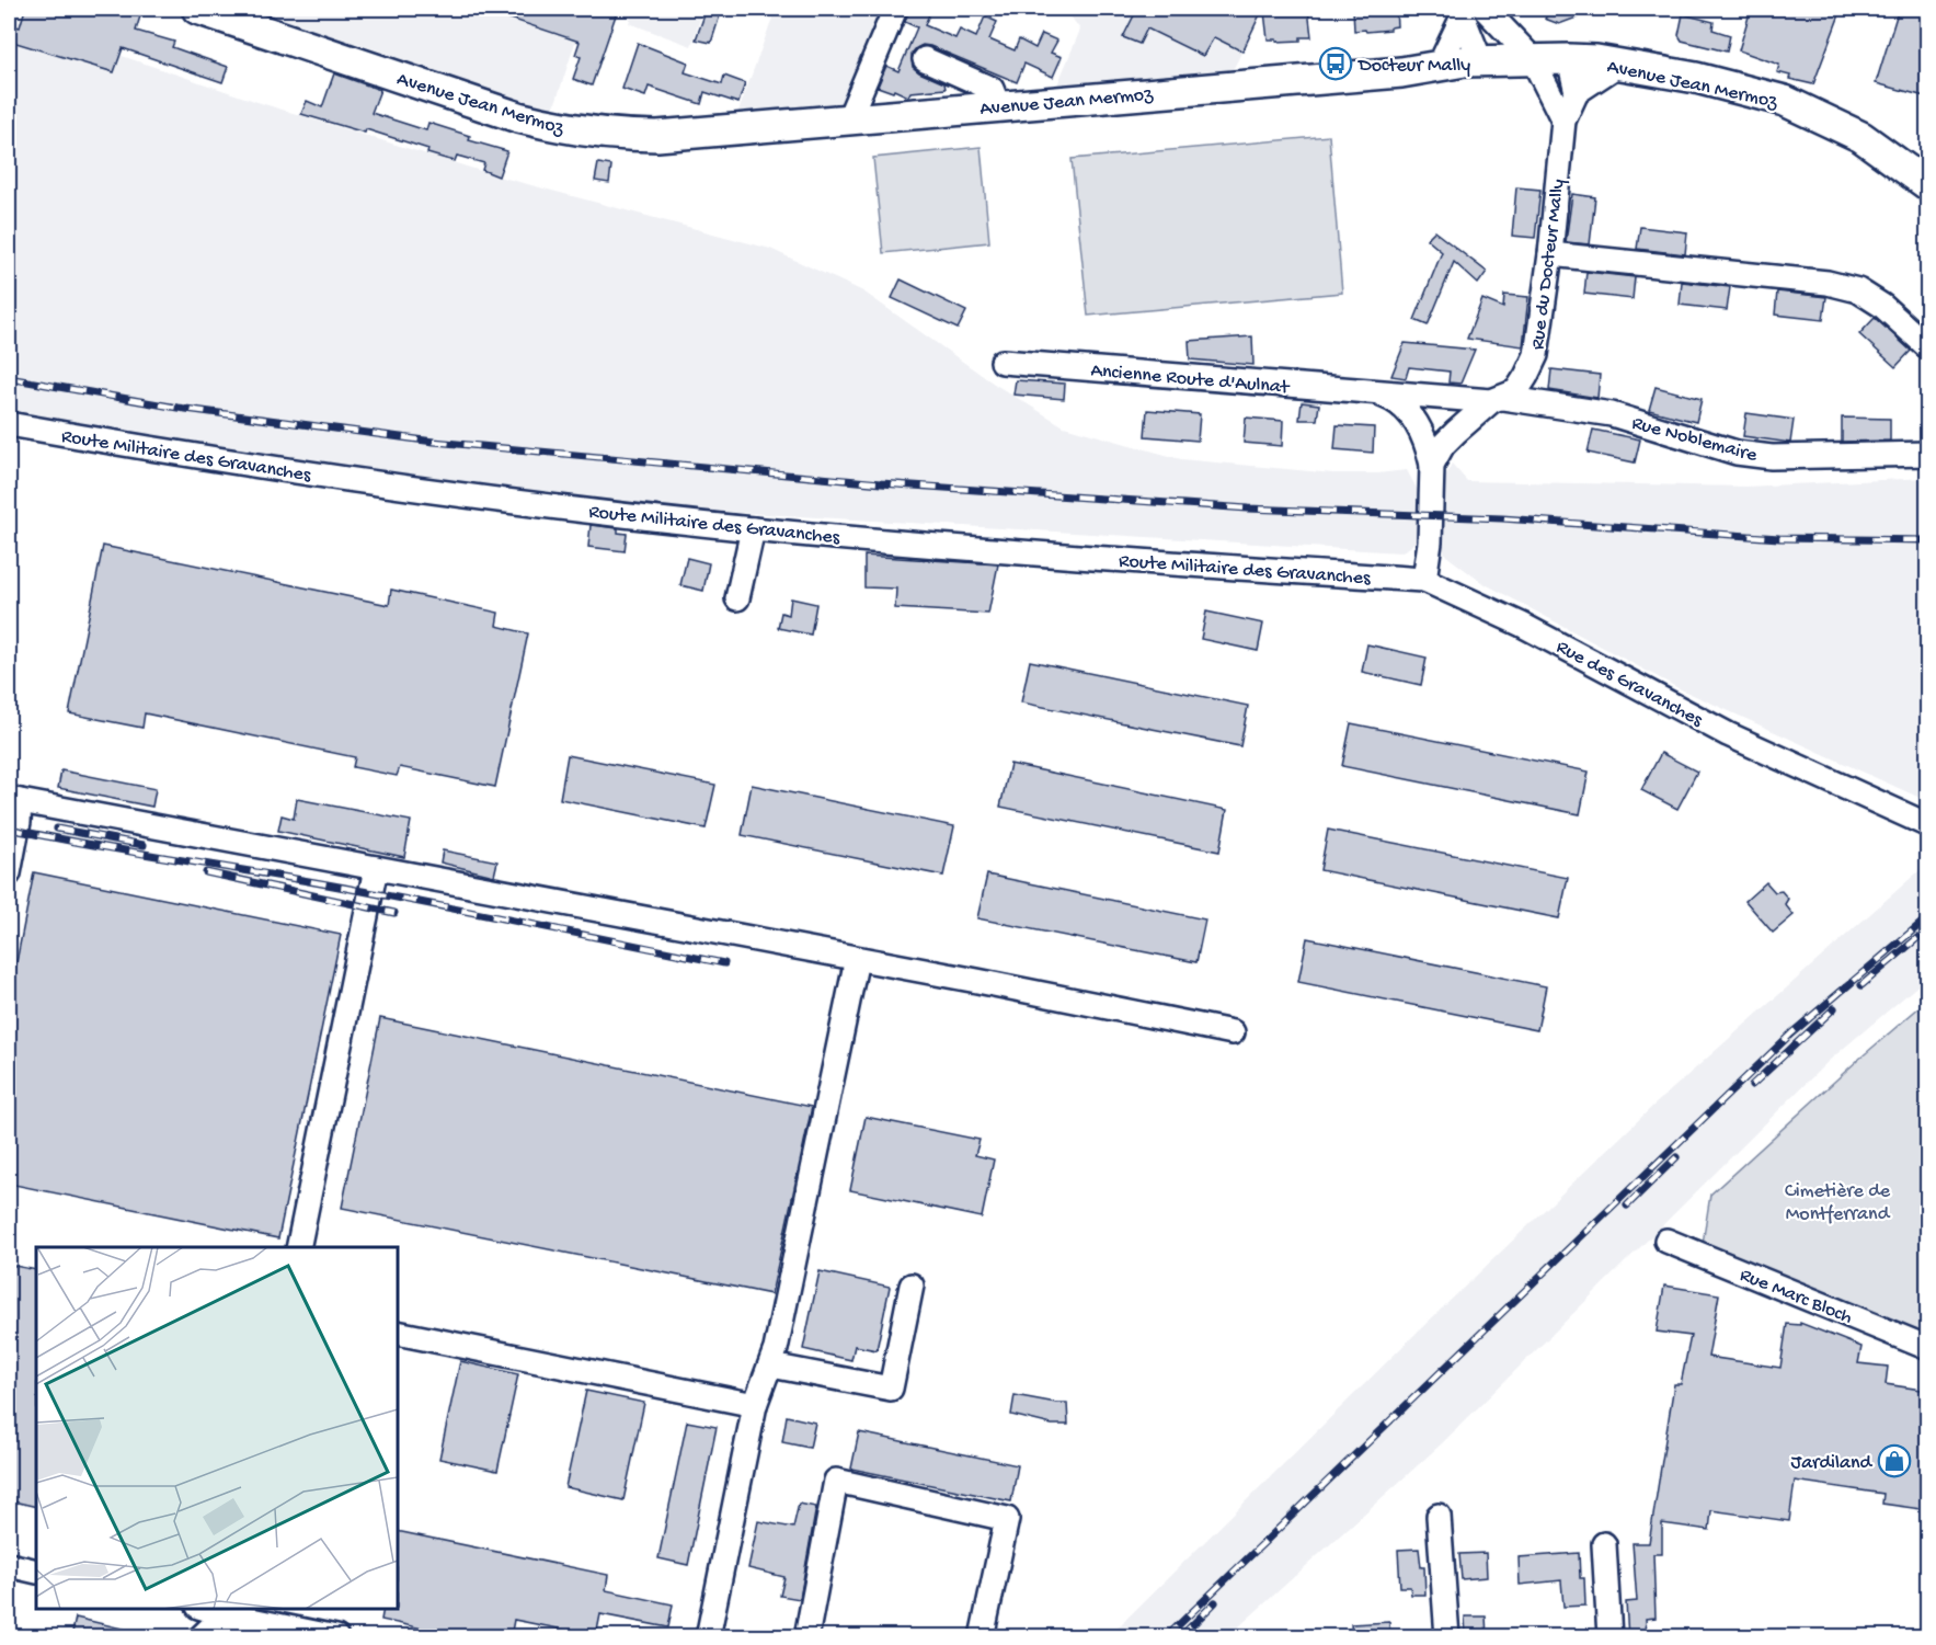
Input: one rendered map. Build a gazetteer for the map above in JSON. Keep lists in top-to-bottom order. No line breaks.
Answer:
{"streets":{"main road":["Avenue Jean Mermoz"],"street":["Rue du Docteur Mally","Ancienne Route d'Aulnat","Rue Noblemaire","Route Militaire des Gravanches","Rue des Gravanches","Rue Marc Bloch"]},"crossings":[["Rue du Docteur Mally","Ancienne Route d'Aulnat"],["Rue du Docteur Mally","Rue Noblemaire"],["Ancienne Route d'Aulnat","Rue Noblemaire"],["Route Militaire des Gravanches","Rue des Gravanches"]],"parks":["Cimetière de Montferrand"],"places":{"bus stop":["Docteur Mally"],"shop":["Jardiland"]}}
